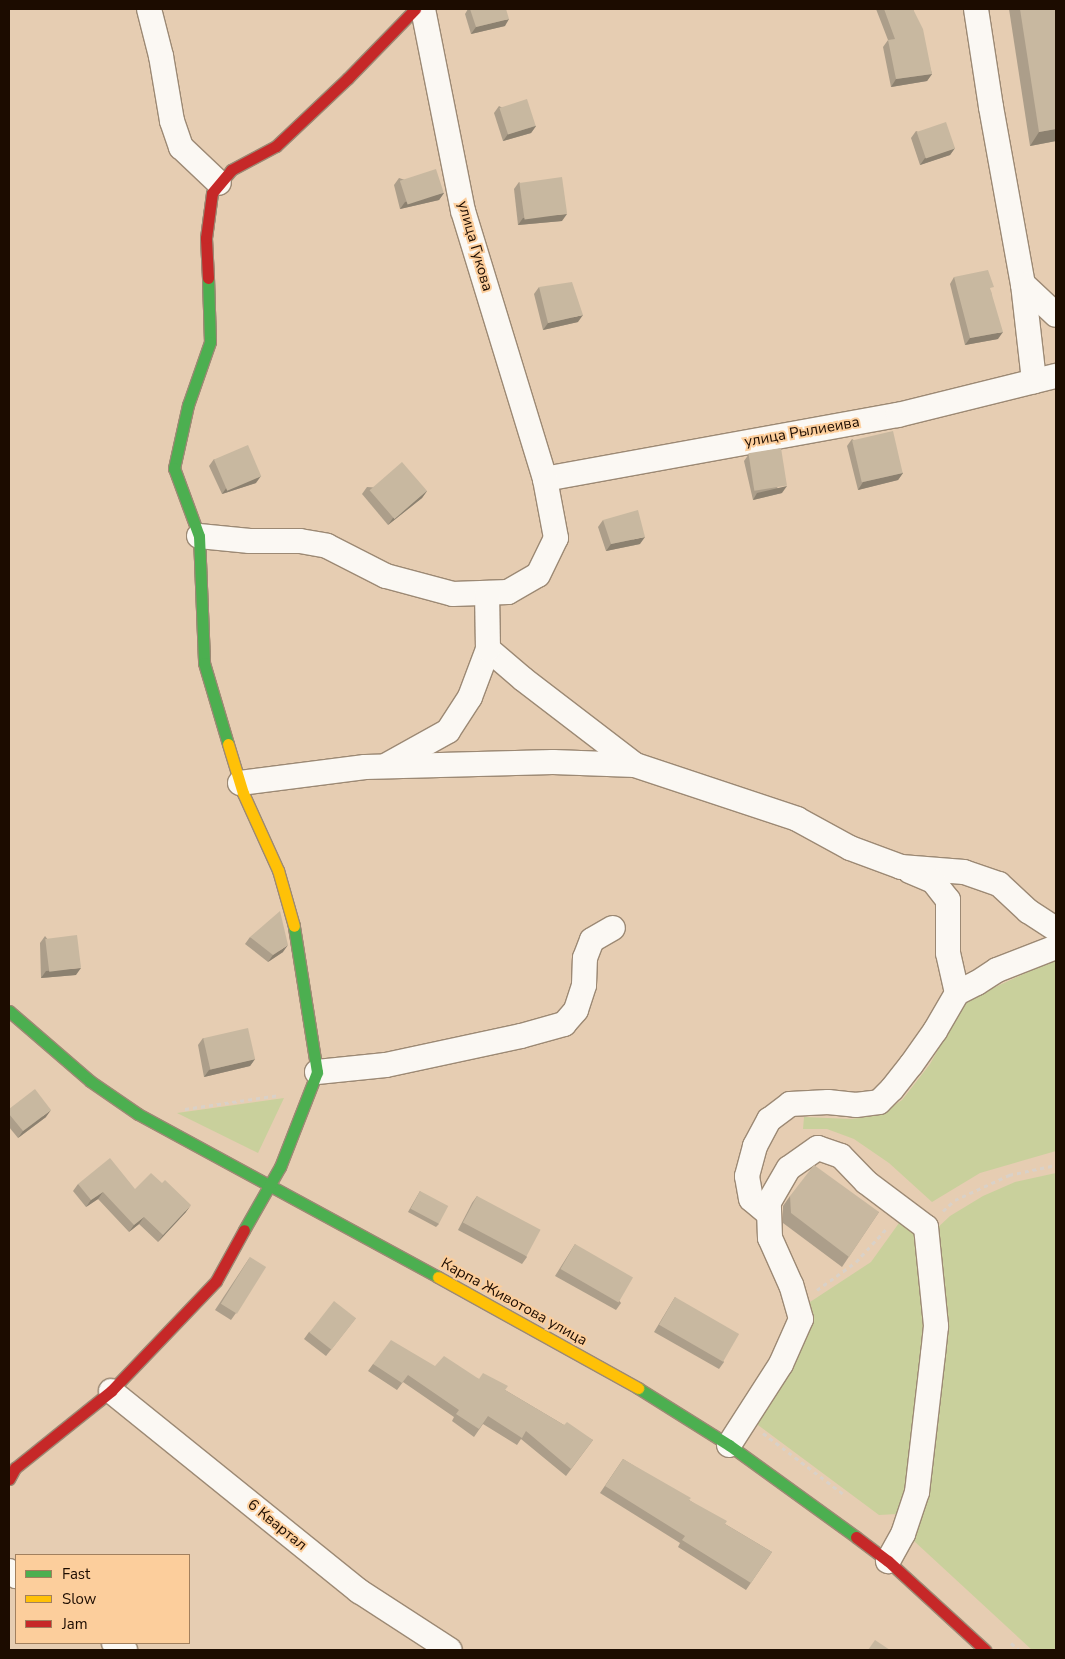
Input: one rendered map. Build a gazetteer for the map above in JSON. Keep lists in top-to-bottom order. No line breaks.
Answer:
{"streets":{"street":["улица Гукова","улица Рылиеива","Карпа Животова улица","6 Квартал"]},"crossings":[["улица Гукова","улица Рылиеива"]],"legend":["Fast","Slow","Jam"]}
